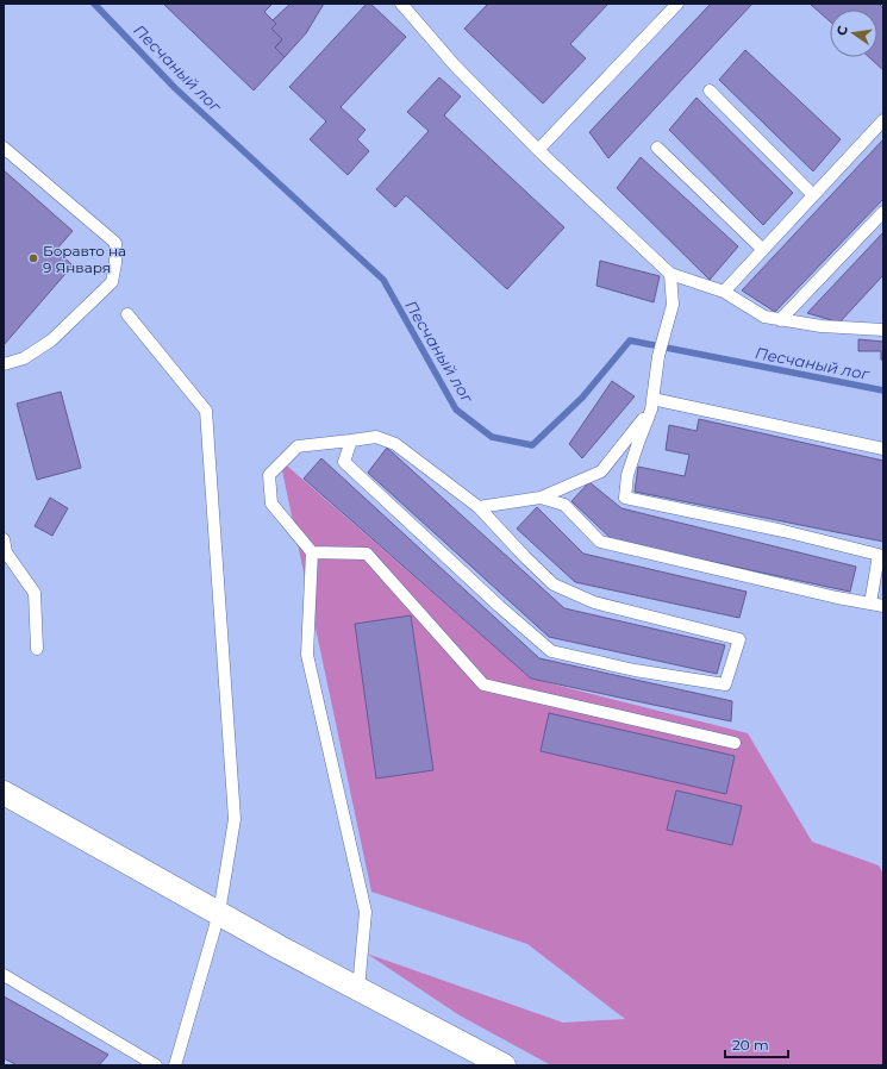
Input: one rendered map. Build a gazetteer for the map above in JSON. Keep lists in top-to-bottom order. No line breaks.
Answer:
{"water":["Песчаный лог"],"places":["Боравто на 9 Января"],"scale_bar":"20 m","north":"left"}
